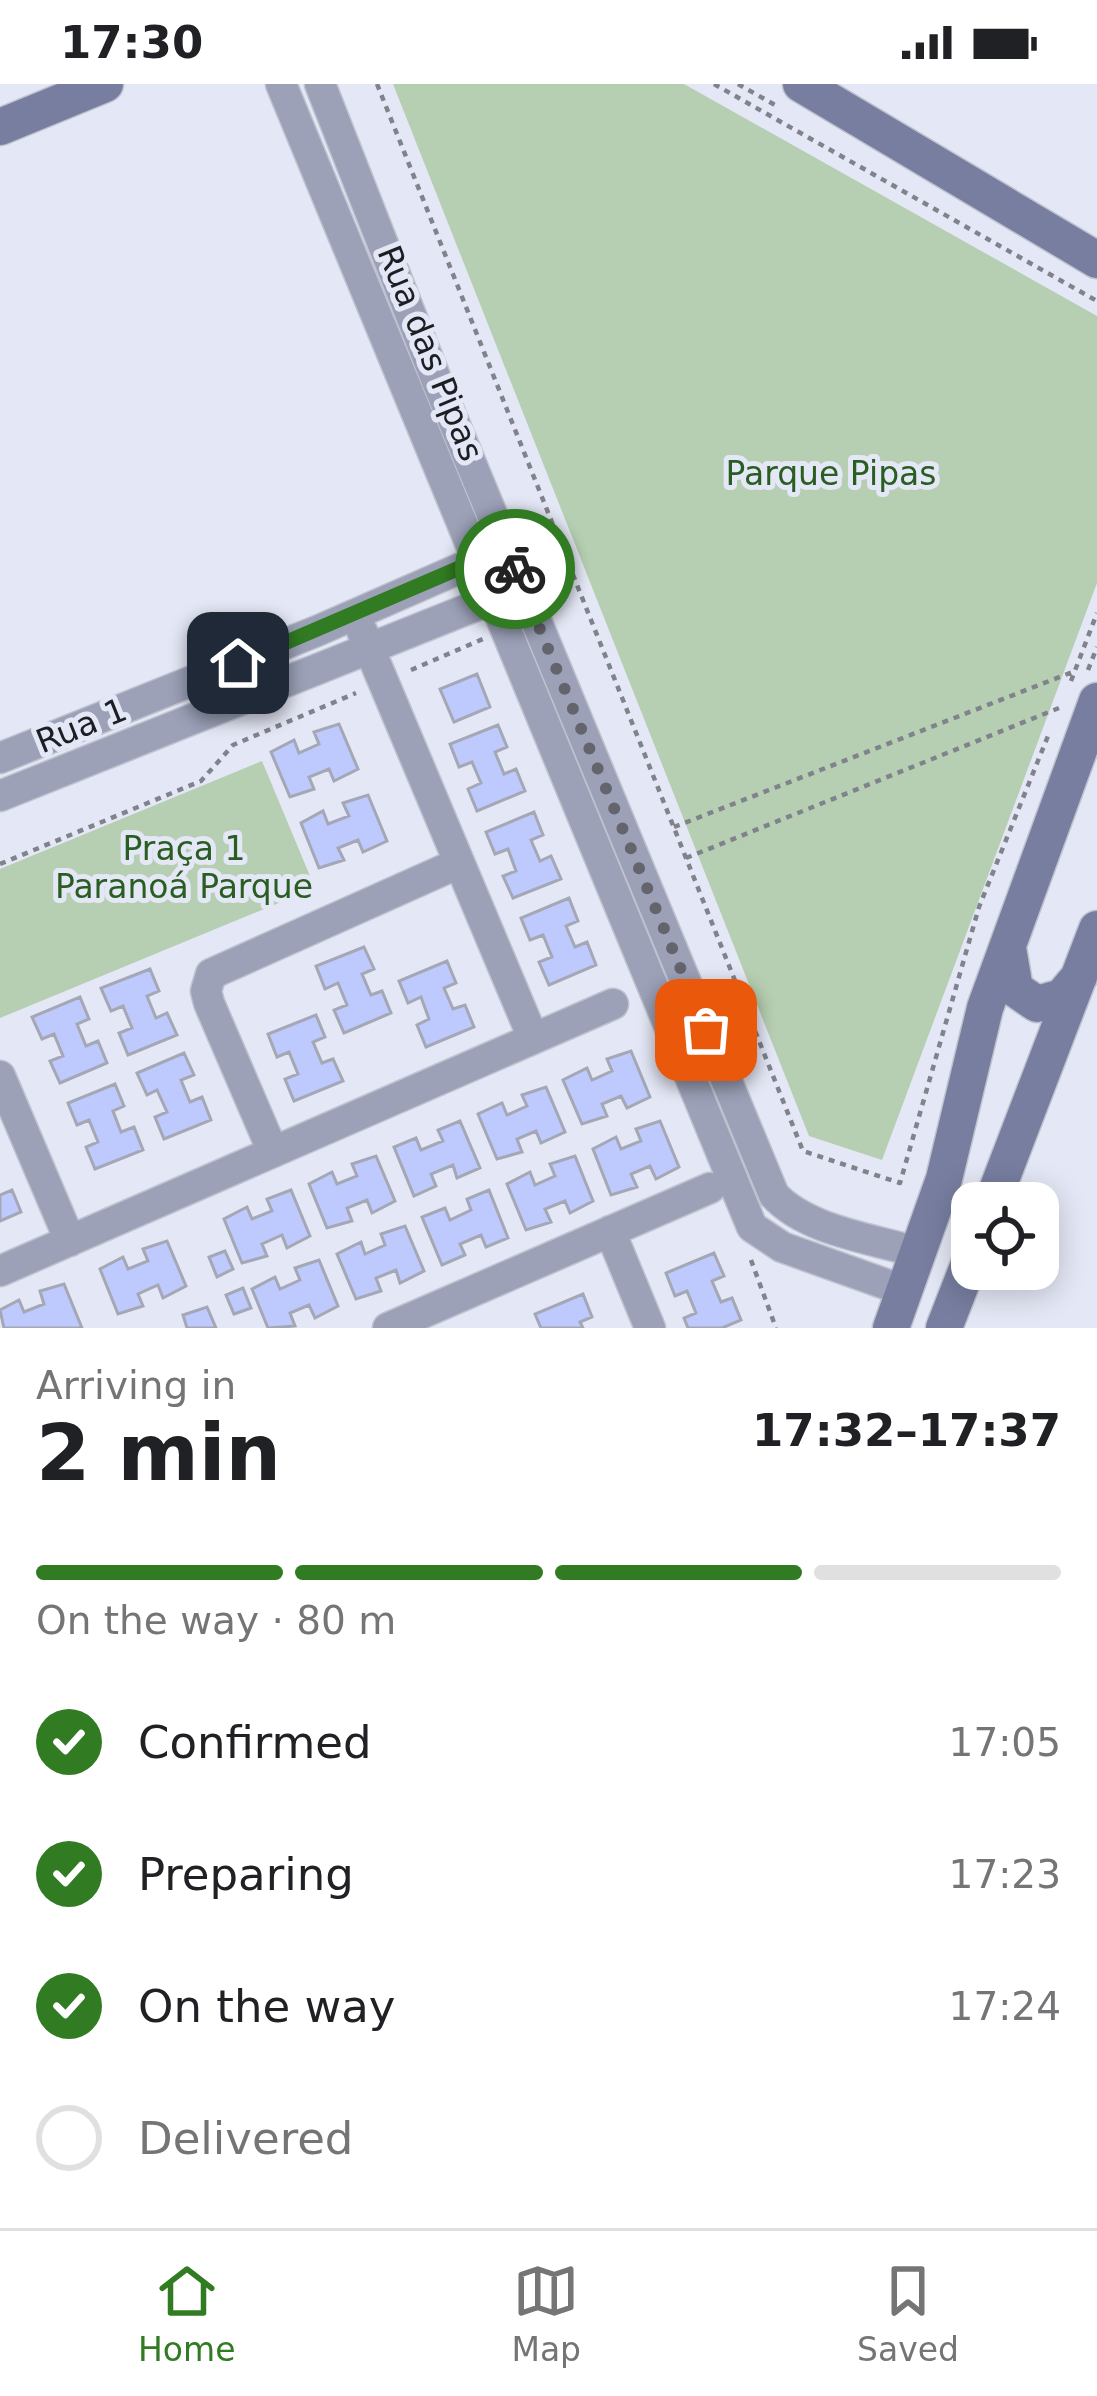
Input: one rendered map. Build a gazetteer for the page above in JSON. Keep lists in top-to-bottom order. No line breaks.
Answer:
{"streets":{"street":["Rua das Pipas","Rua 1"]},"crossings":[["Rua das Pipas","Rua 1"]],"parks":["Parque Pipas","Praça 1 Paranoá Parque"],"page":{"status":"17:30","heading":["2 min","Arriving in","17:32–17:37"],"bar":"On the way · 80 m","list":[["Confirmed","17:05"],["Preparing","17:23"],["On the way","17:24"],"Delivered"],"tabs":["Home","Map","Saved"]}}
